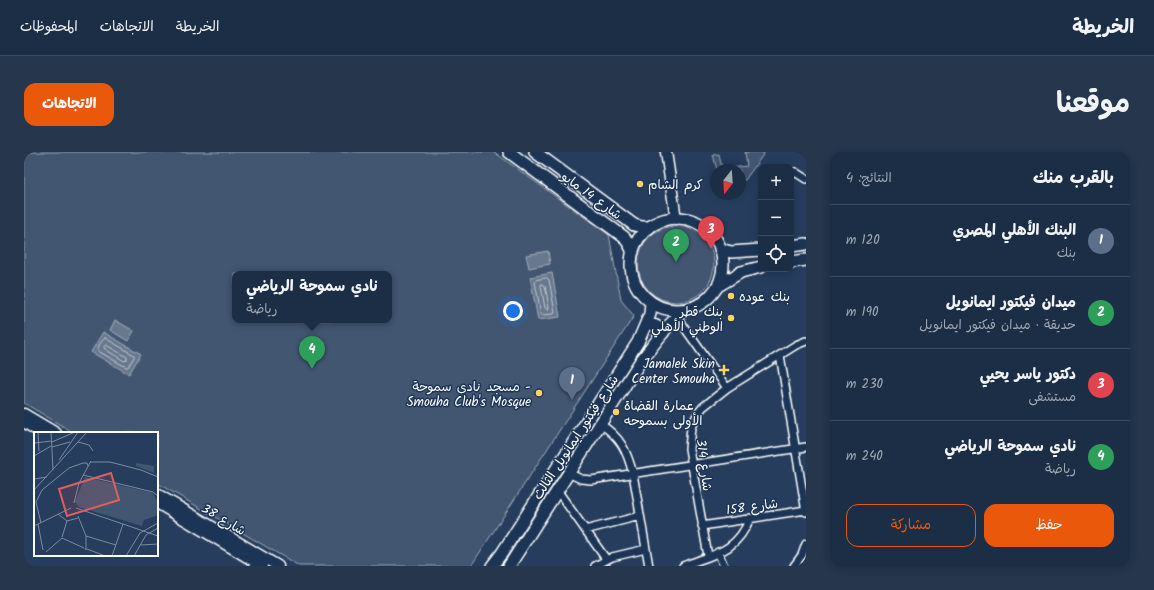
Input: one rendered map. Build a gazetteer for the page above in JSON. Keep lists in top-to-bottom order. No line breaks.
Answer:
{"streets":{"main road":["شارع 14 مايو","شارع فيكتور ايمانويل الثالث"],"street":["شارع 314","شارع 158","شارع 38"]},"crossings":[["شارع 14 مايو","شارع فيكتور ايمانويل الثالث"],["شارع 314","شارع 158"]],"places":{"other":["كرم الشام","بنك عوده","بنك قطر الوطني الأهلي","مسجد نادى سموحة - Smouha Club's Mosque","عمارة القضاة الأولى بسموحه"],"health":["Jamalek Skin Center Smouha"]},"north":"bottom","page":{"header":"الخريطة","nav":["الخريطة","الاتجاهات","المحفوظات"],"title":"موقعنا","buttons":["الاتجاهات",["حفظ","مشاركة"]],"heading":["بالقرب منك","النتائج: 4"],"map_buttons":["+","−"],"list":[{"mark":"1","name":"البنك الأهلي المصري","note":"بنك","value":"120 m"},{"mark":"2","name":"ميدان فيكتور ايمانويل","note":"حديقة · ميدان فيكتور ايمانويل","value":"190 m"},{"mark":"3","name":"دكتور ياسر يحيي","note":"مستشفى","value":"230 m"},{"mark":"4","name":"نادي سموحة الرياضي","note":"رياضة","value":"240 m"}],"pins":["3","2","4","1"],"popup":["نادي سموحة الرياضي","رياضة"]}}
